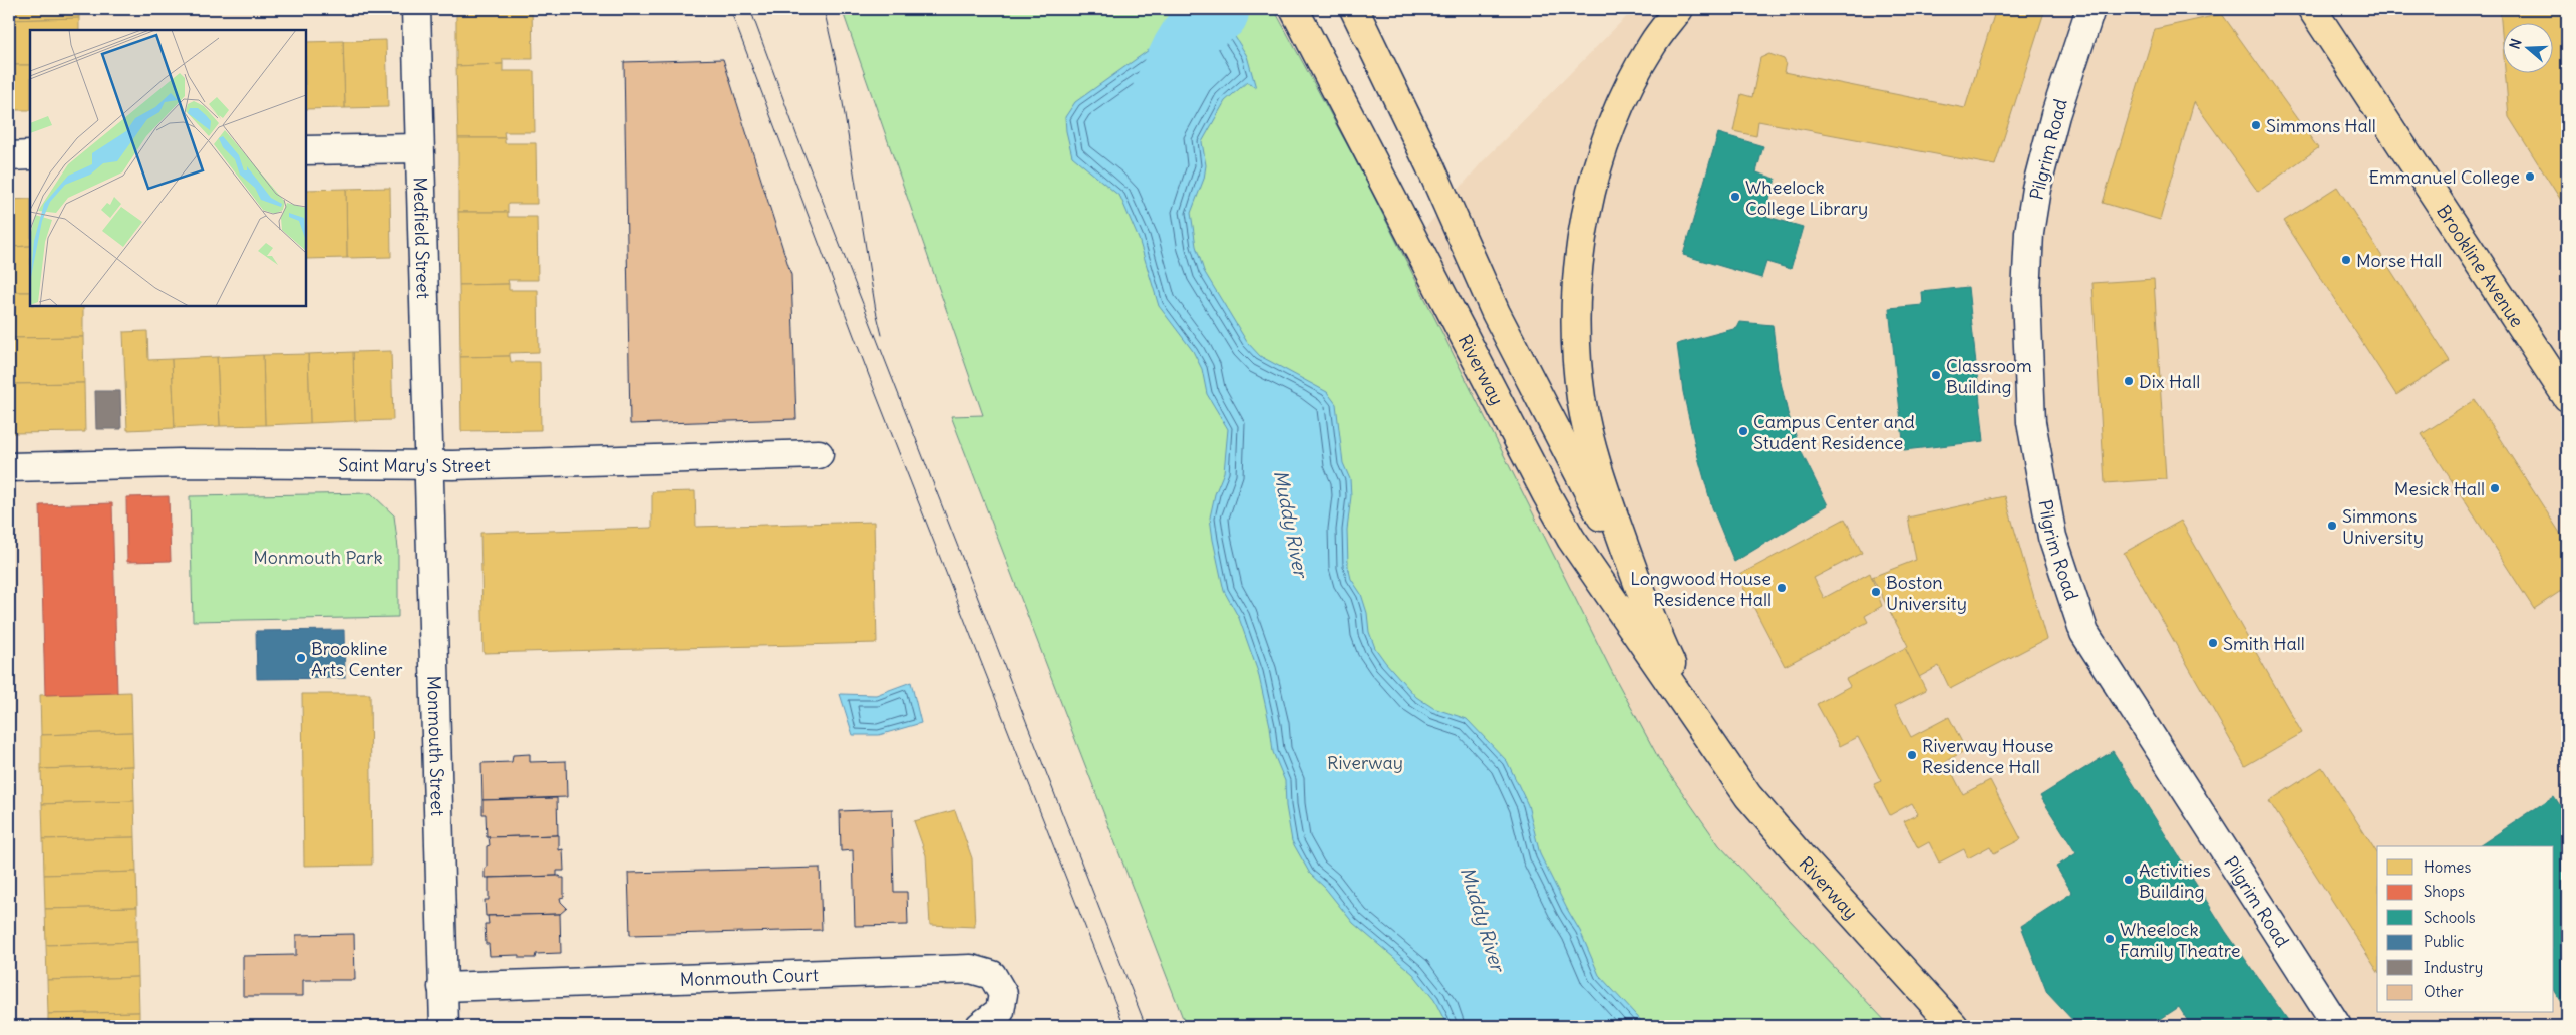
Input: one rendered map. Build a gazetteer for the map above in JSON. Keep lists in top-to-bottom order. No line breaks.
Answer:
{"streets":{"highway":["Brookline Avenue","Riverway"],"street":["Pilgrim Road","Medfield Street","Saint Mary's Street","Monmouth Street","Monmouth Court"]},"crossings":[["Medfield Street","Saint Mary's Street"],["Medfield Street","Monmouth Street"],["Saint Mary's Street","Monmouth Street"],["Monmouth Street","Monmouth Court"]],"water":["Muddy River"],"parks":["Monmouth Park","Riverway"],"places":["Simmons Hall","Emmanuel College","Wheelock College Library","Morse Hall","Classroom Building","Dix Hall","Campus Center and Student Residence","Mesick Hall","Simmons University","Longwood House Residence Hall","Boston University","Smith Hall","Brookline Arts Center","Riverway House Residence Hall","Activities Building","Wheelock Family Theatre"],"legend":["Homes","Shops","Schools","Public","Industry","Other"],"north":"left"}
